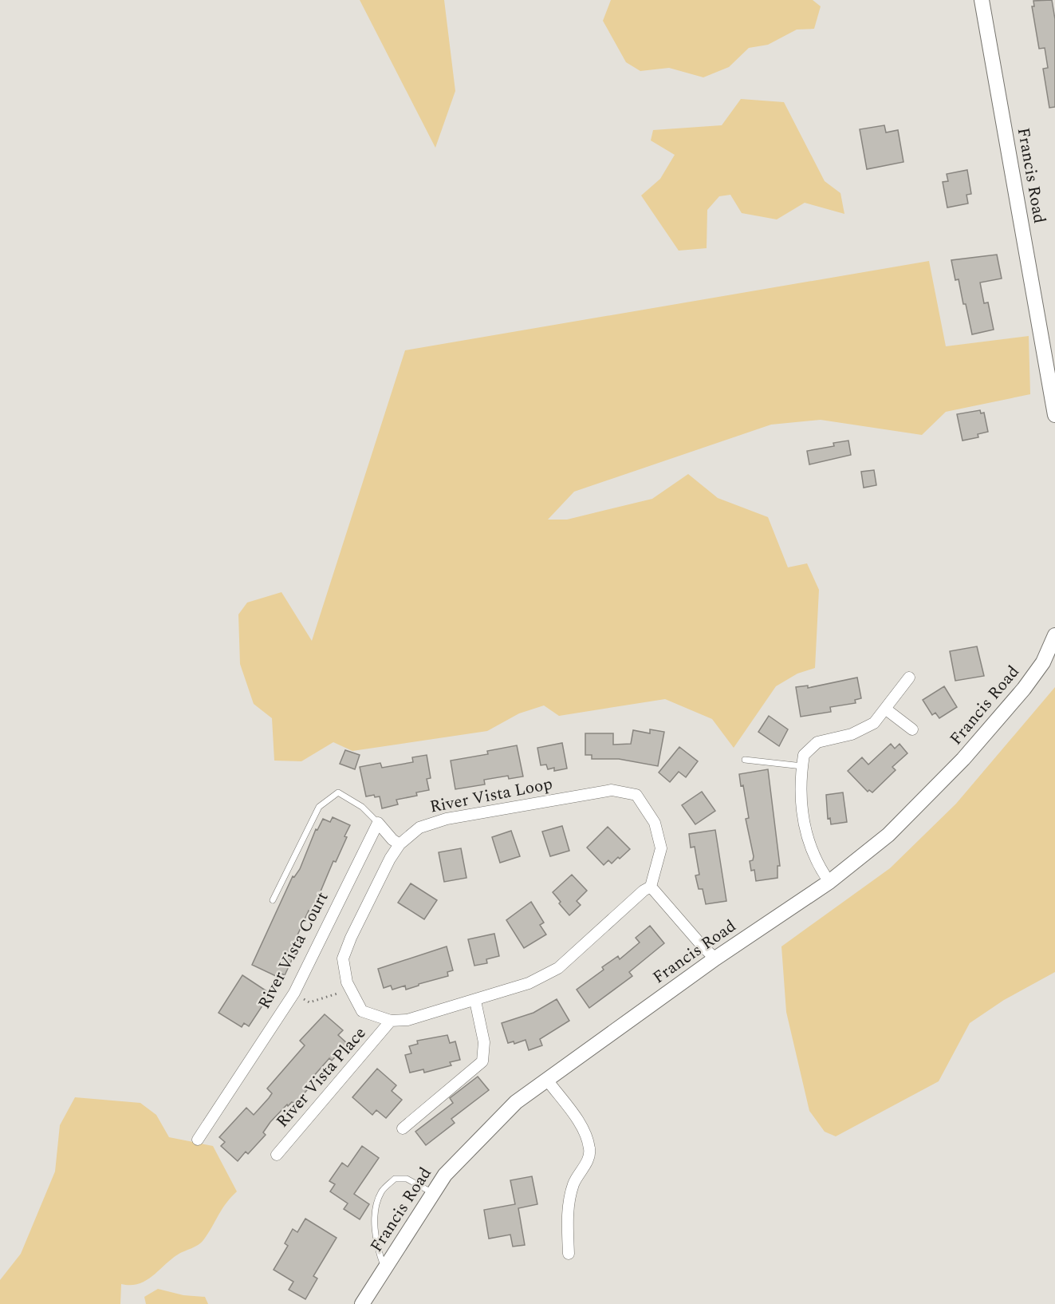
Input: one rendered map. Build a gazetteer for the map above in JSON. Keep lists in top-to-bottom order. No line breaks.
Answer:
{"streets":{"street":["Francis Road","River Vista Loop","River Vista Court","River Vista Place"]},"crossings":[["River Vista Loop","River Vista Place"]]}
